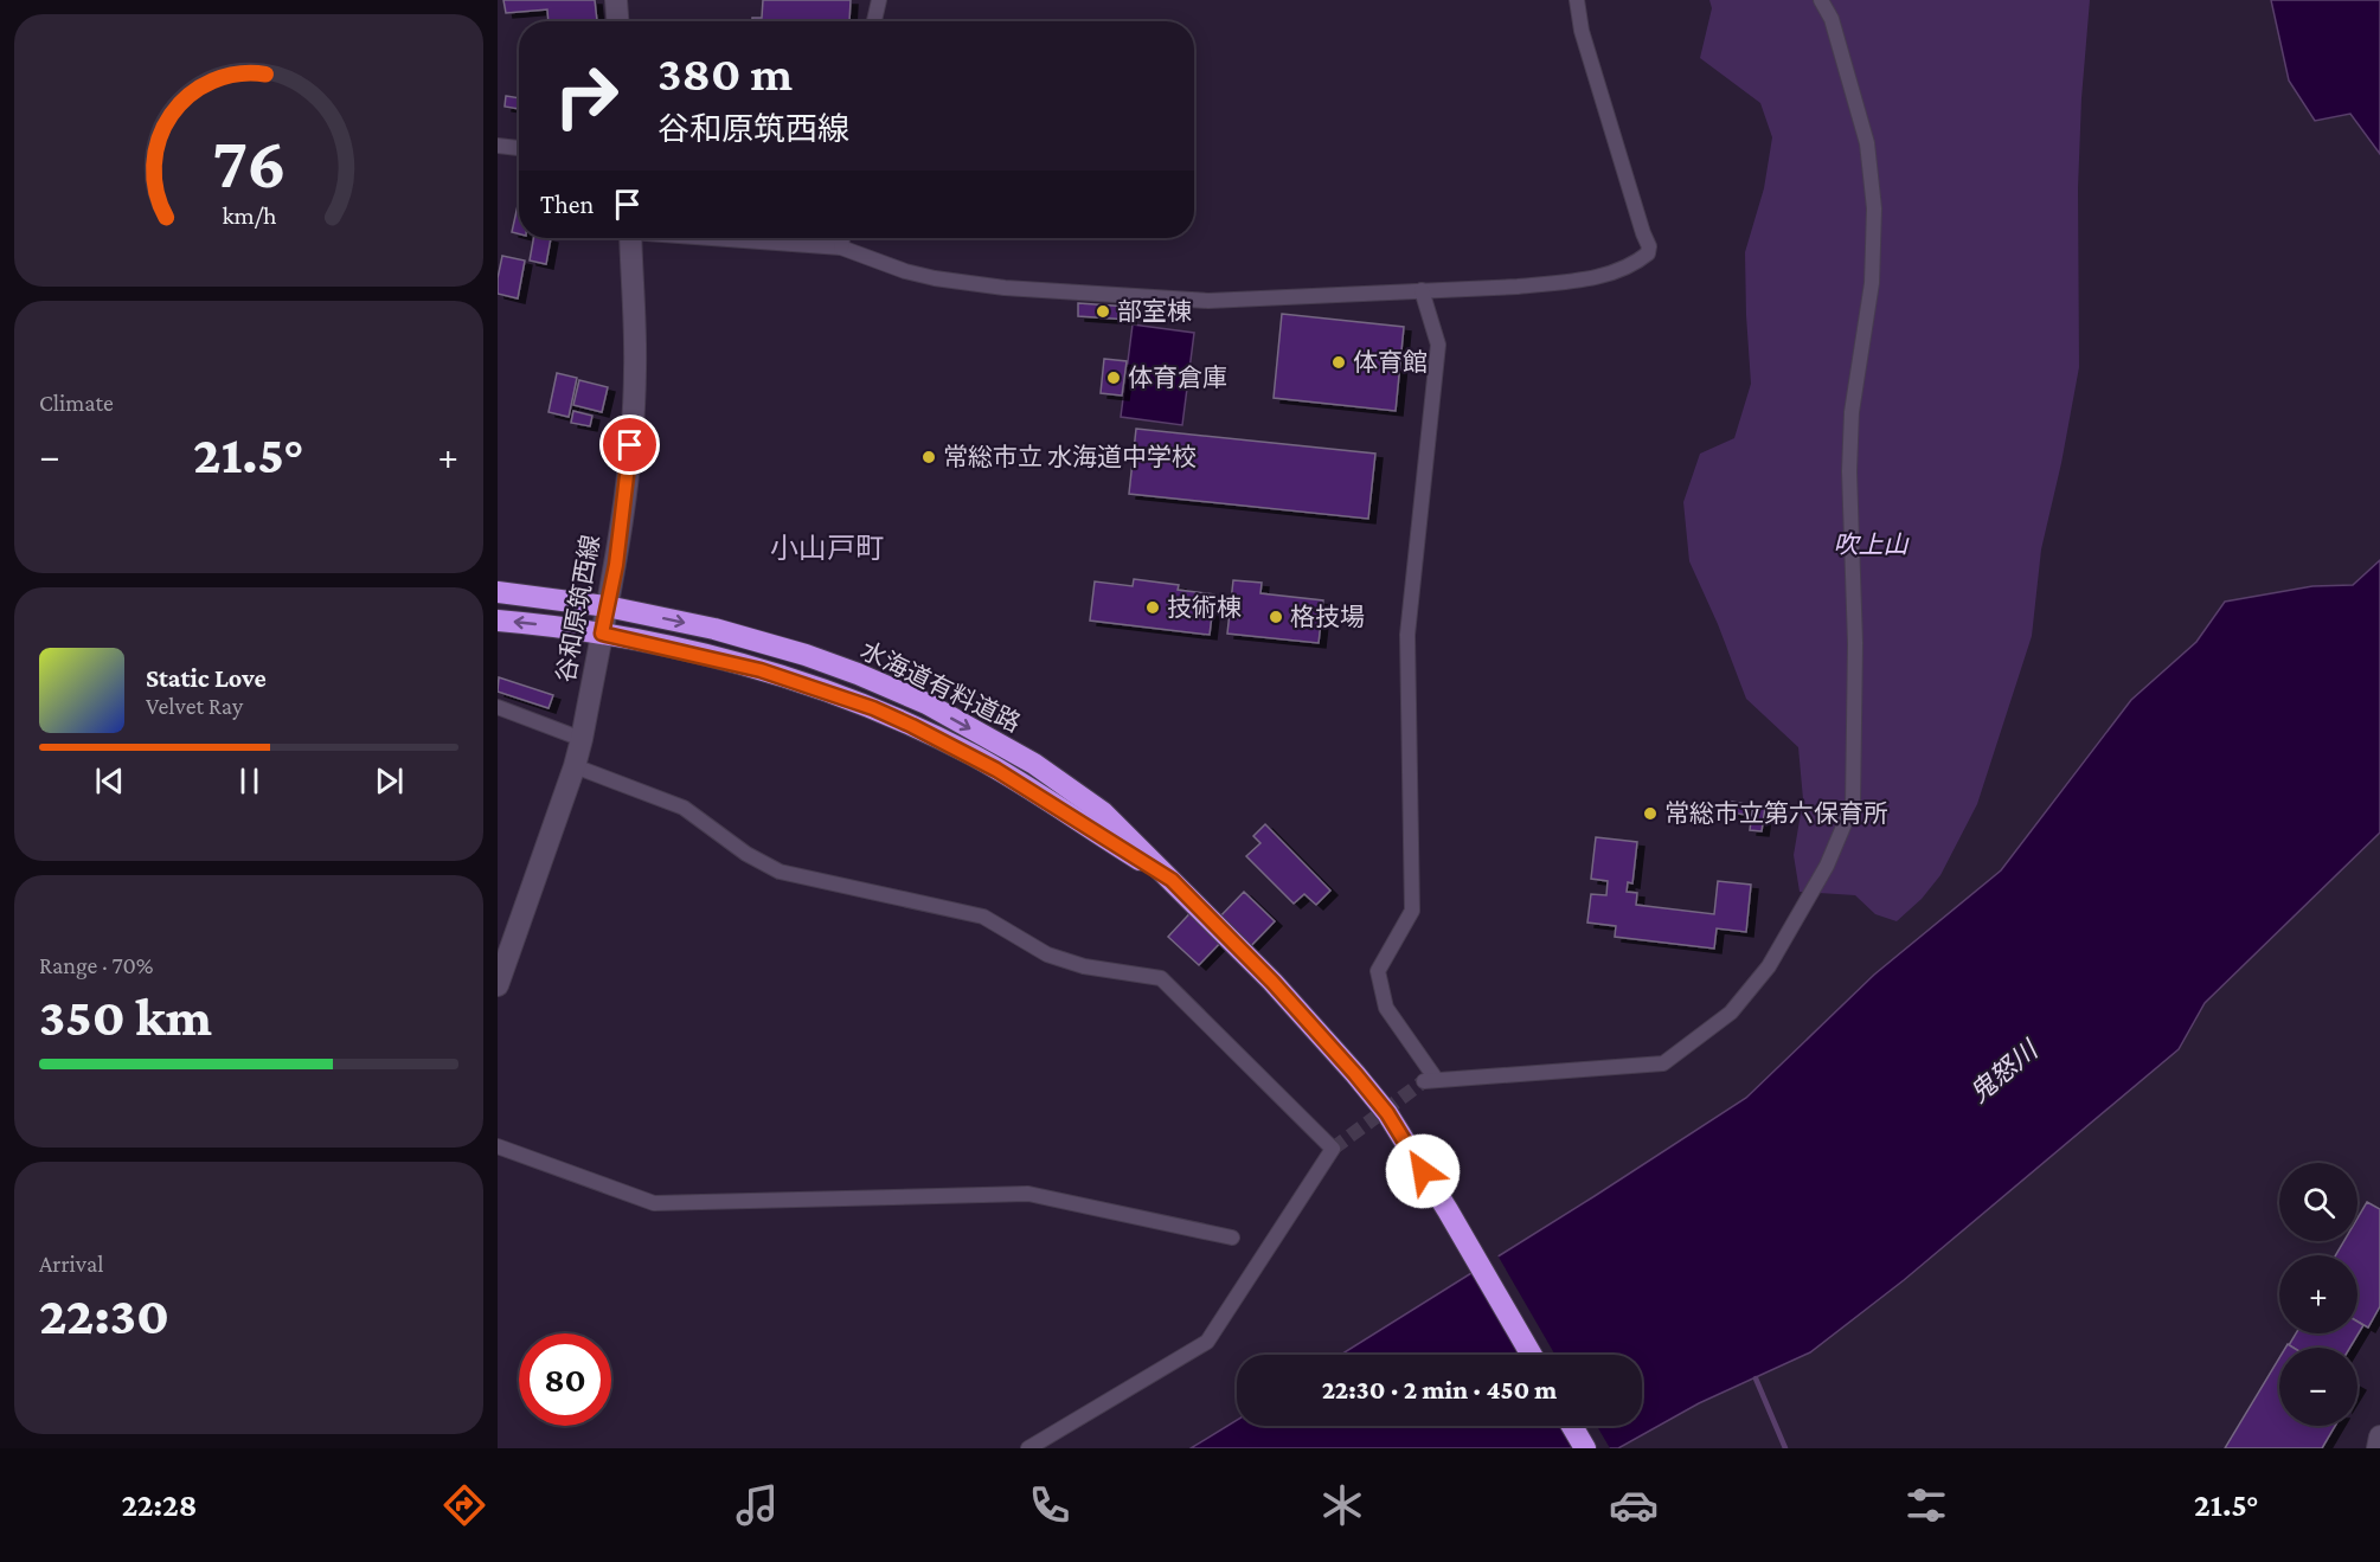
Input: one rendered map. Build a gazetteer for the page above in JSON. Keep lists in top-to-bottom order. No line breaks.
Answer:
{"streets":{"highway":["水海道有料道路"],"main road":["谷和原筑西線"]},"crossings":[["谷和原筑西線","水海道有料道路"]],"districts":["小山戸町"],"water":["鬼怒川"],"parks":["吹上山"],"places":["部室棟","体育館","体育倉庫","常総市立 水海道中学校","技術棟","格技場","常総市立第六保育所"],"page":{"turn":["380 m","谷和原筑西線"],"then":"Then","tile":["Climate",["Range · 70%","350 km"],["Arrival","22:30"]],"heat":["−","21.5°","+"],"song":["Static Love","Velvet Ray"],"map_buttons":["+","−"],"limit":"80","trip":"22:30 · 2 min · 450 m","tabs":["22:28","21.5°"],"gauge":["76","km/h"]}}
